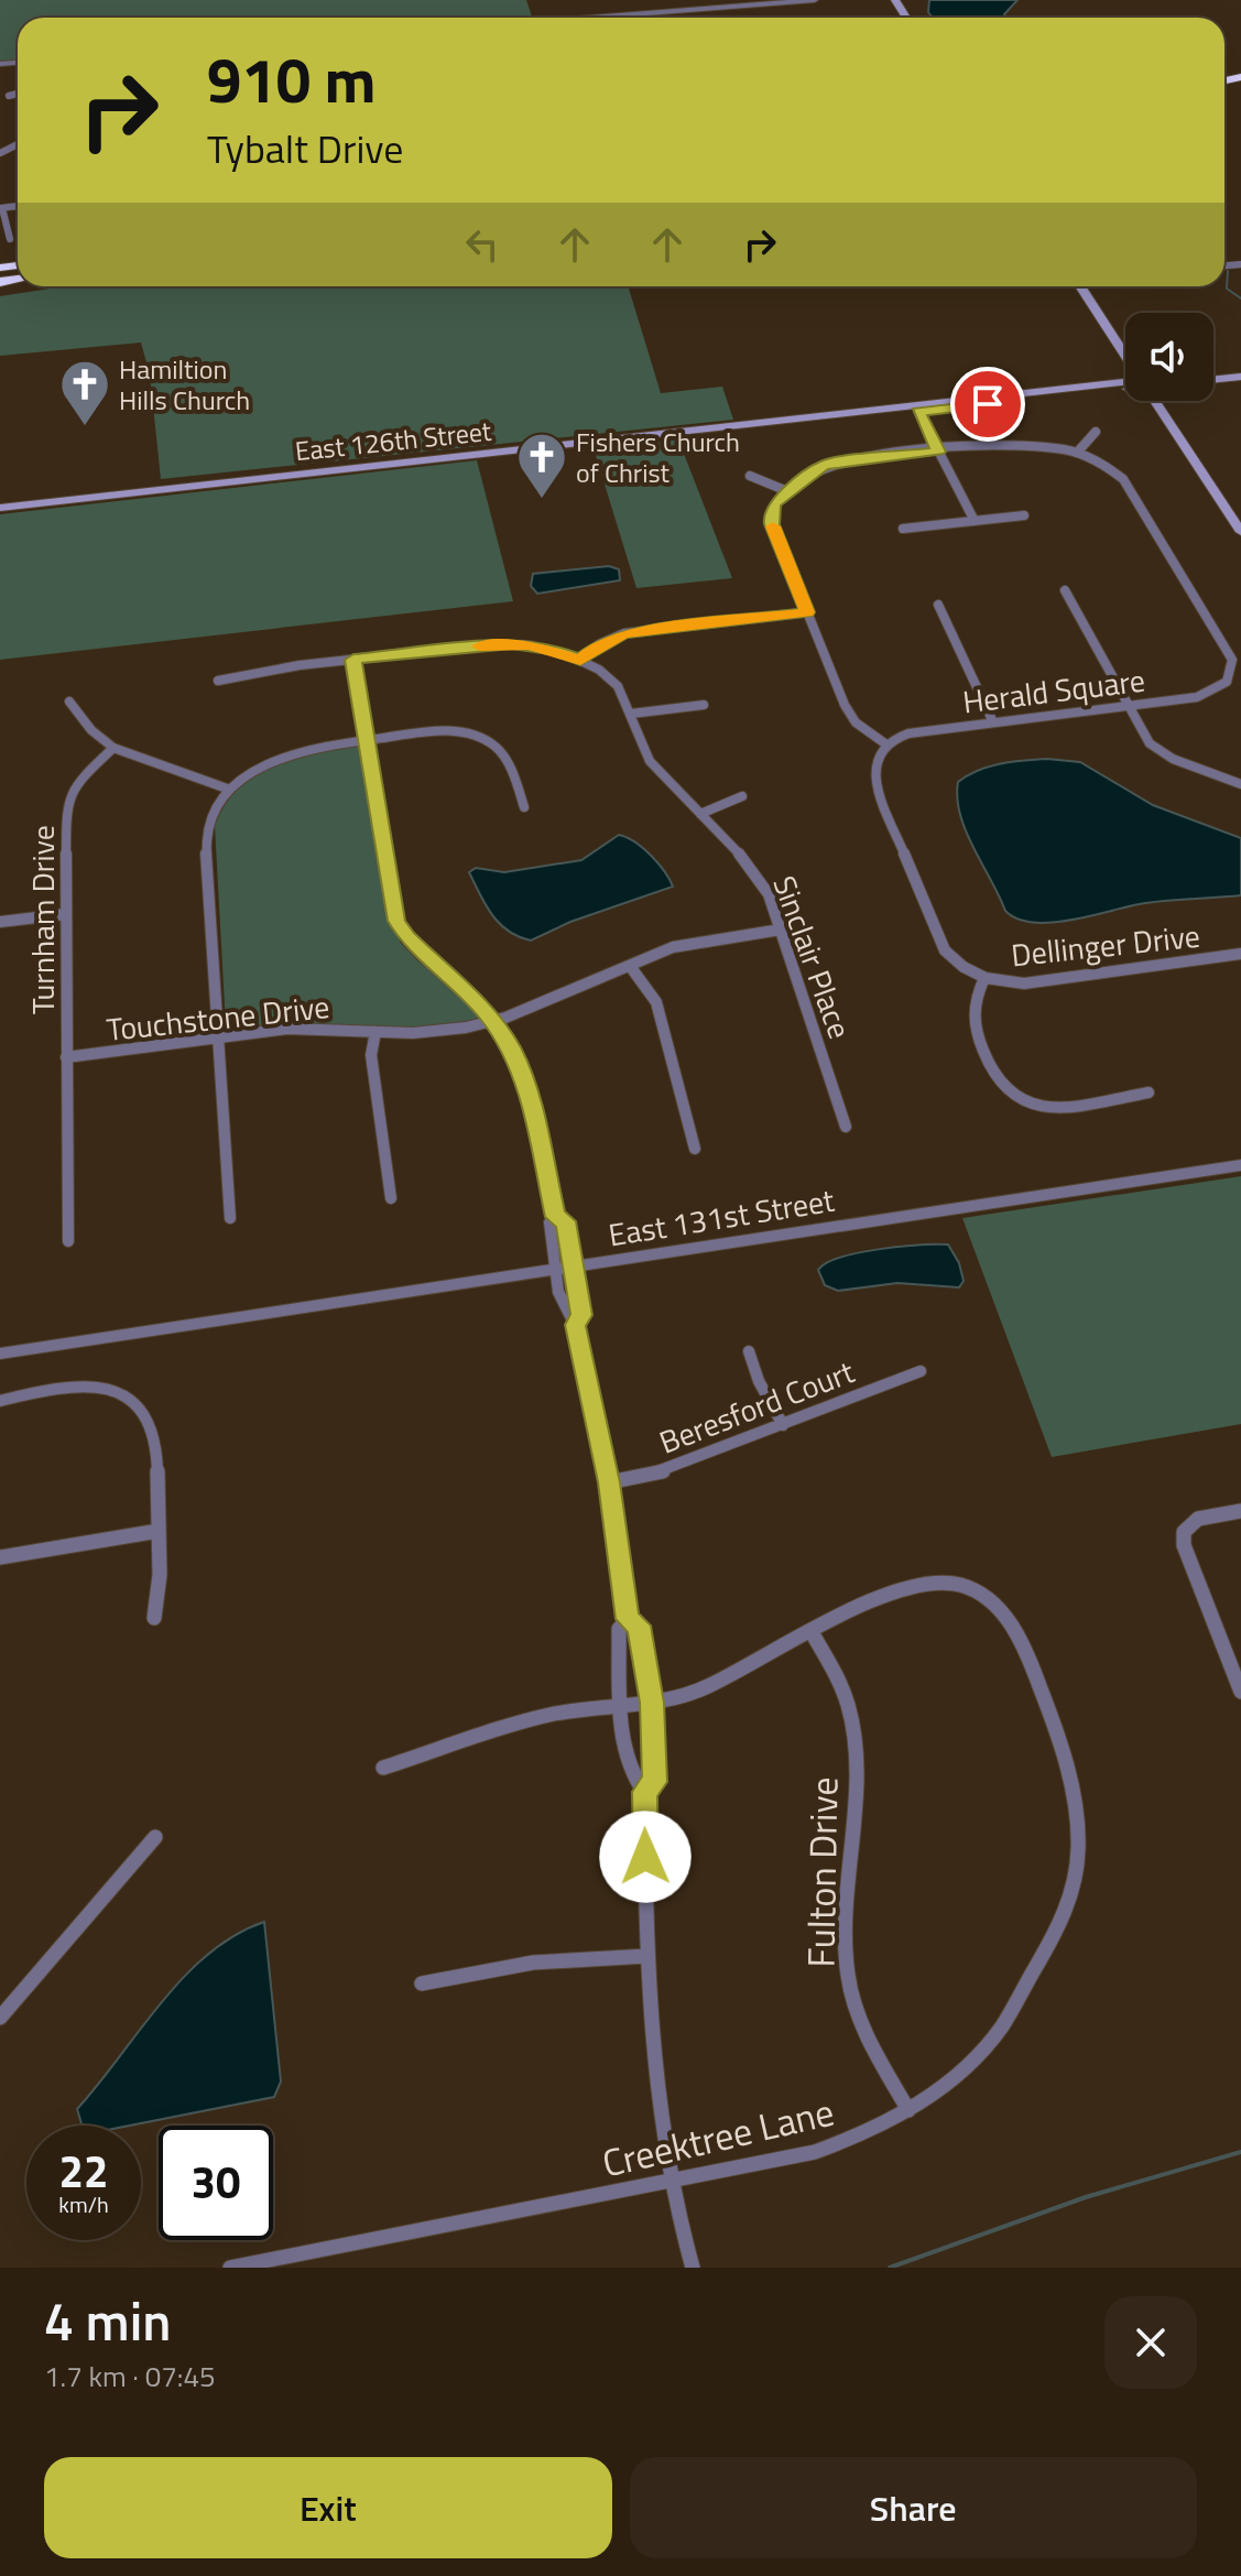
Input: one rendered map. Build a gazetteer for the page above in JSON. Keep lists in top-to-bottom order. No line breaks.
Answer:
{"streets":{"main road":["East 126th Street"],"street":["Herald Square","Turnham Drive","Dellinger Drive","Sinclair Place","Touchstone Drive","East 131st Street","Beresford Court","Fulton Drive","Creektree Lane"]},"crossings":[["Herald Square","Dellinger Drive"],["Turnham Drive","Touchstone Drive"],["Sinclair Place","Touchstone Drive"],["Fulton Drive","Creektree Lane"]],"places":{"church":["Hamiltion Hills Church","Fishers Church of Christ"]},"page":{"turn":["910 m","Tybalt Drive"],"speed":"22 km/h","limit":"30","heading":["4 min","1.7 km · 07:45"],"buttons":["Exit","Share"]}}
